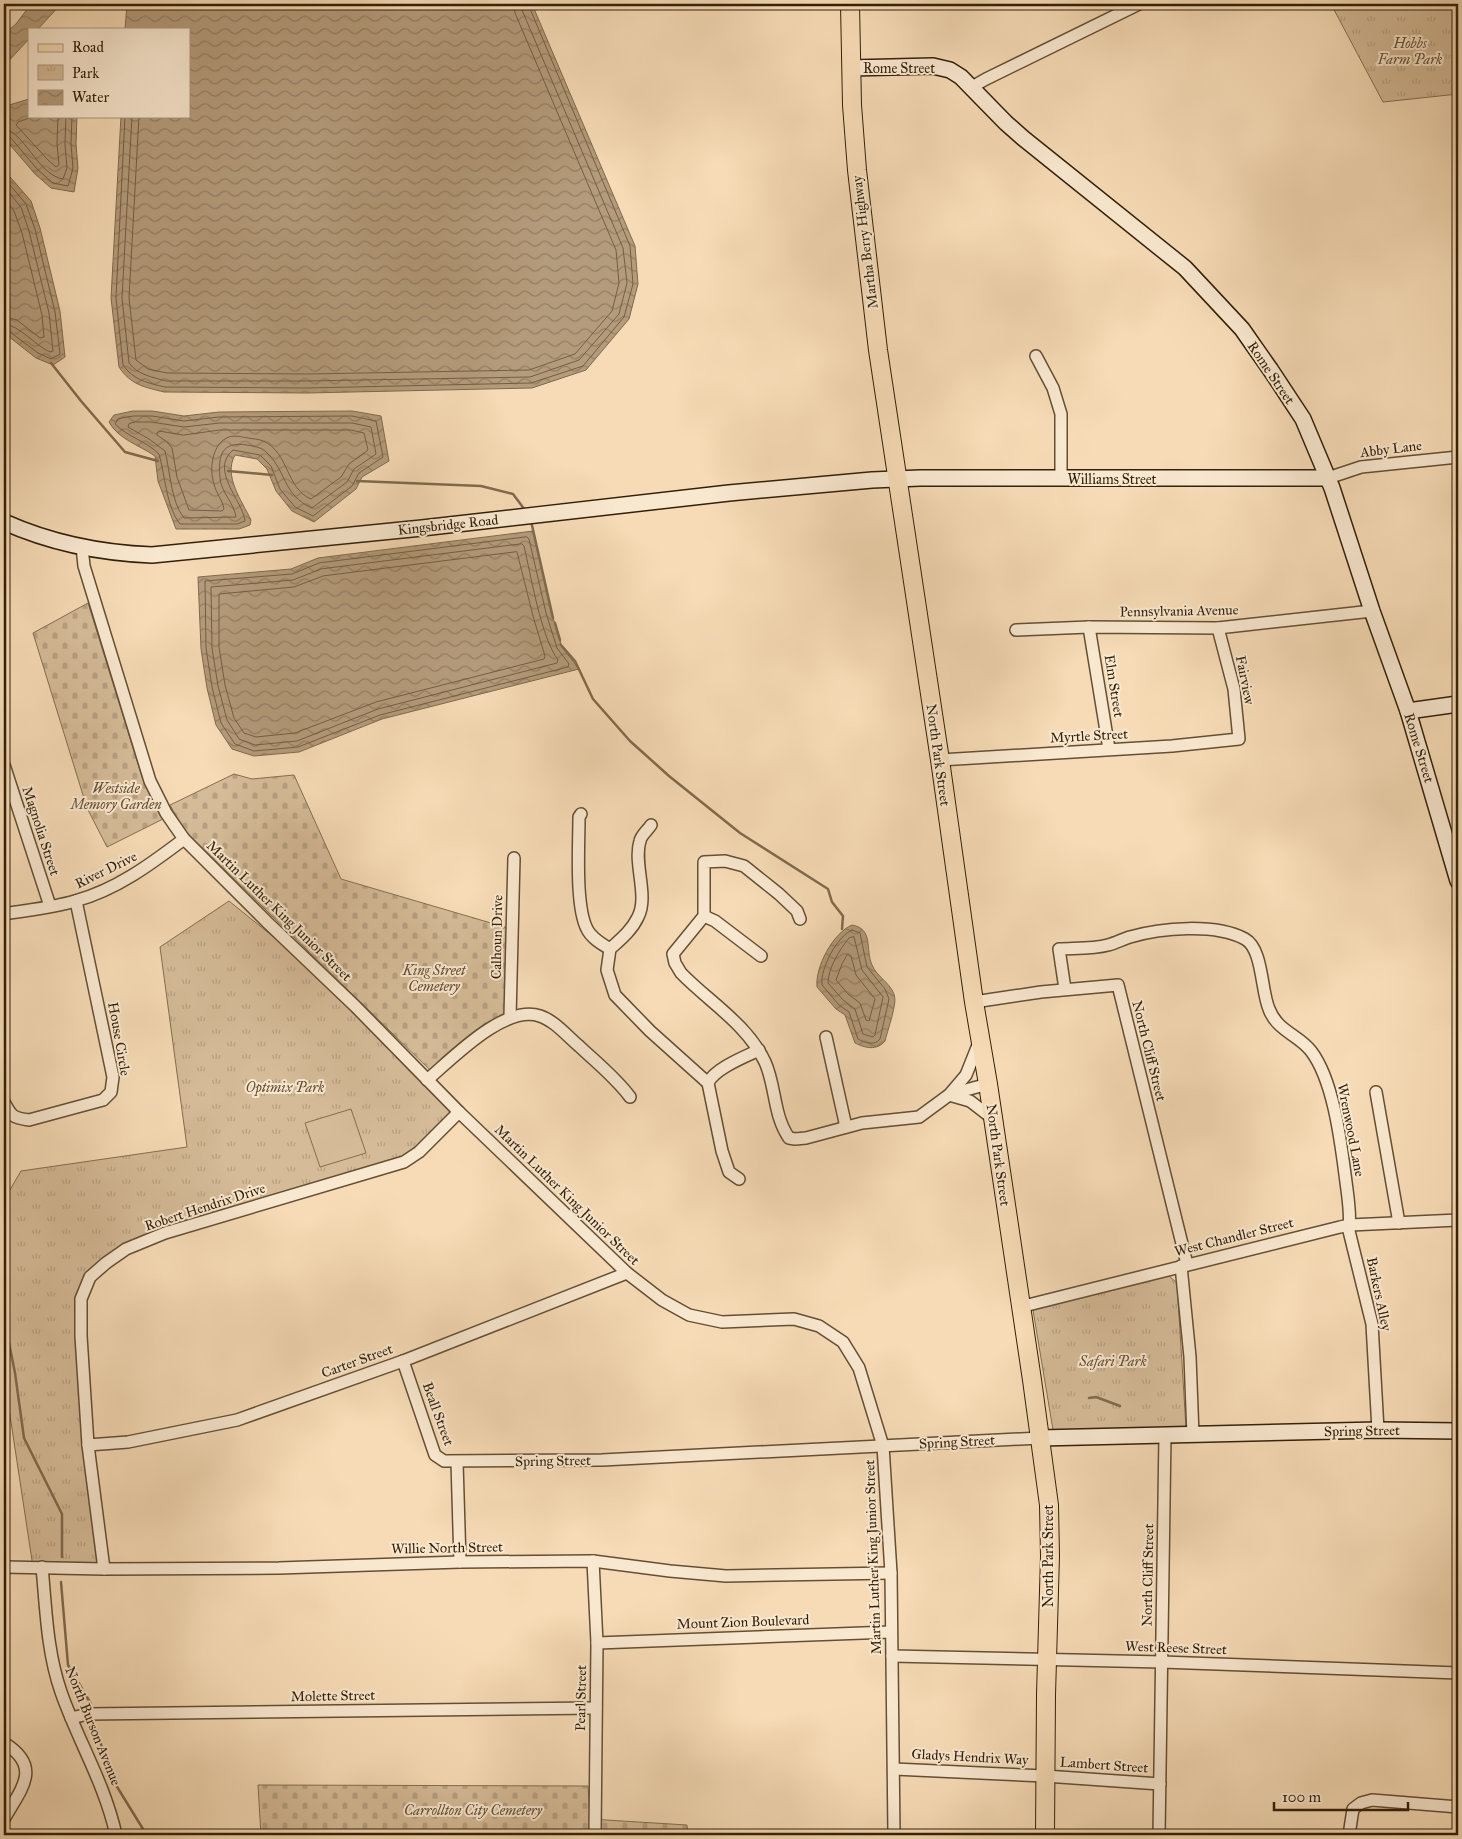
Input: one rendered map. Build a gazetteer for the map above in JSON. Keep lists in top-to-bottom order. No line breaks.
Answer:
{"streets":{"main road":["Martha Berry Highway","North Park Street"],"street":["Rome Street","Abby Lane","Williams Street","Kingsbridge Road","Pennsylvania Avenue","Fairview","Elm Street","Myrtle Street","Magnolia Street","River Drive","Martin Luther King Junior Street","Calhoun Drive","House Circle","North Cliff Street","Wrenwood Lane","Robert Hendrix Drive","West Chandler Street","Barkers Alley","Carter Street","Beall Street","Spring Street","Willie North Street","Mount Zion Boulevard","West Reese Street","Molette Street","Pearl Street","North Burson Avenue","Gladys Hendrix Way","Lambert Street"]},"crossings":[["Rome Street","Martha Berry Highway"],["Rome Street","Abby Lane"],["Rome Street","Williams Street"],["Rome Street","Pennsylvania Avenue"],["Martha Berry Highway","Williams Street"],["Martha Berry Highway","Kingsbridge Road"],["Martha Berry Highway","North Park Street"],["Abby Lane","Williams Street"],["Williams Street","Kingsbridge Road"],["Williams Street","North Park Street"],["Kingsbridge Road","North Park Street"],["Kingsbridge Road","Martin Luther King Junior Street"],["Pennsylvania Avenue","Fairview"],["Pennsylvania Avenue","Elm Street"],["Fairview","Myrtle Street"],["Elm Street","Myrtle Street"],["Myrtle Street","North Park Street"],["North Park Street","North Cliff Street"],["North Park Street","West Chandler Street"],["North Park Street","Spring Street"],["North Park Street","West Reese Street"],["North Park Street","Gladys Hendrix Way"],["North Park Street","Lambert Street"],["Magnolia Street","River Drive"],["River Drive","Martin Luther King Junior Street"],["River Drive","House Circle"],["Martin Luther King Junior Street","Robert Hendrix Drive"],["Martin Luther King Junior Street","Carter Street"],["Martin Luther King Junior Street","Spring Street"],["Martin Luther King Junior Street","Willie North Street"],["Martin Luther King Junior Street","Mount Zion Boulevard"],["Martin Luther King Junior Street","West Reese Street"],["Martin Luther King Junior Street","Gladys Hendrix Way"],["North Cliff Street","Wrenwood Lane"],["North Cliff Street","West Chandler Street"],["North Cliff Street","Spring Street"],["North Cliff Street","West Reese Street"],["North Cliff Street","Lambert Street"],["Wrenwood Lane","West Chandler Street"],["Wrenwood Lane","Barkers Alley"],["Robert Hendrix Drive","Carter Street"],["Robert Hendrix Drive","Willie North Street"],["West Chandler Street","Barkers Alley"],["Barkers Alley","Spring Street"],["Carter Street","Beall Street"],["Beall Street","Spring Street"],["Willie North Street","Pearl Street"],["Willie North Street","North Burson Avenue"],["Mount Zion Boulevard","Pearl Street"],["Molette Street","Pearl Street"],["Molette Street","North Burson Avenue"],["Gladys Hendrix Way","Lambert Street"]],"parks":["Hobbs Farm Park","Westside Memory Garden","King Street Cemetery","Optimix Park","Safari Park","Carrollton City Cemetery"],"legend":["Road","Park","Water"],"scale_bar":"100 m"}
